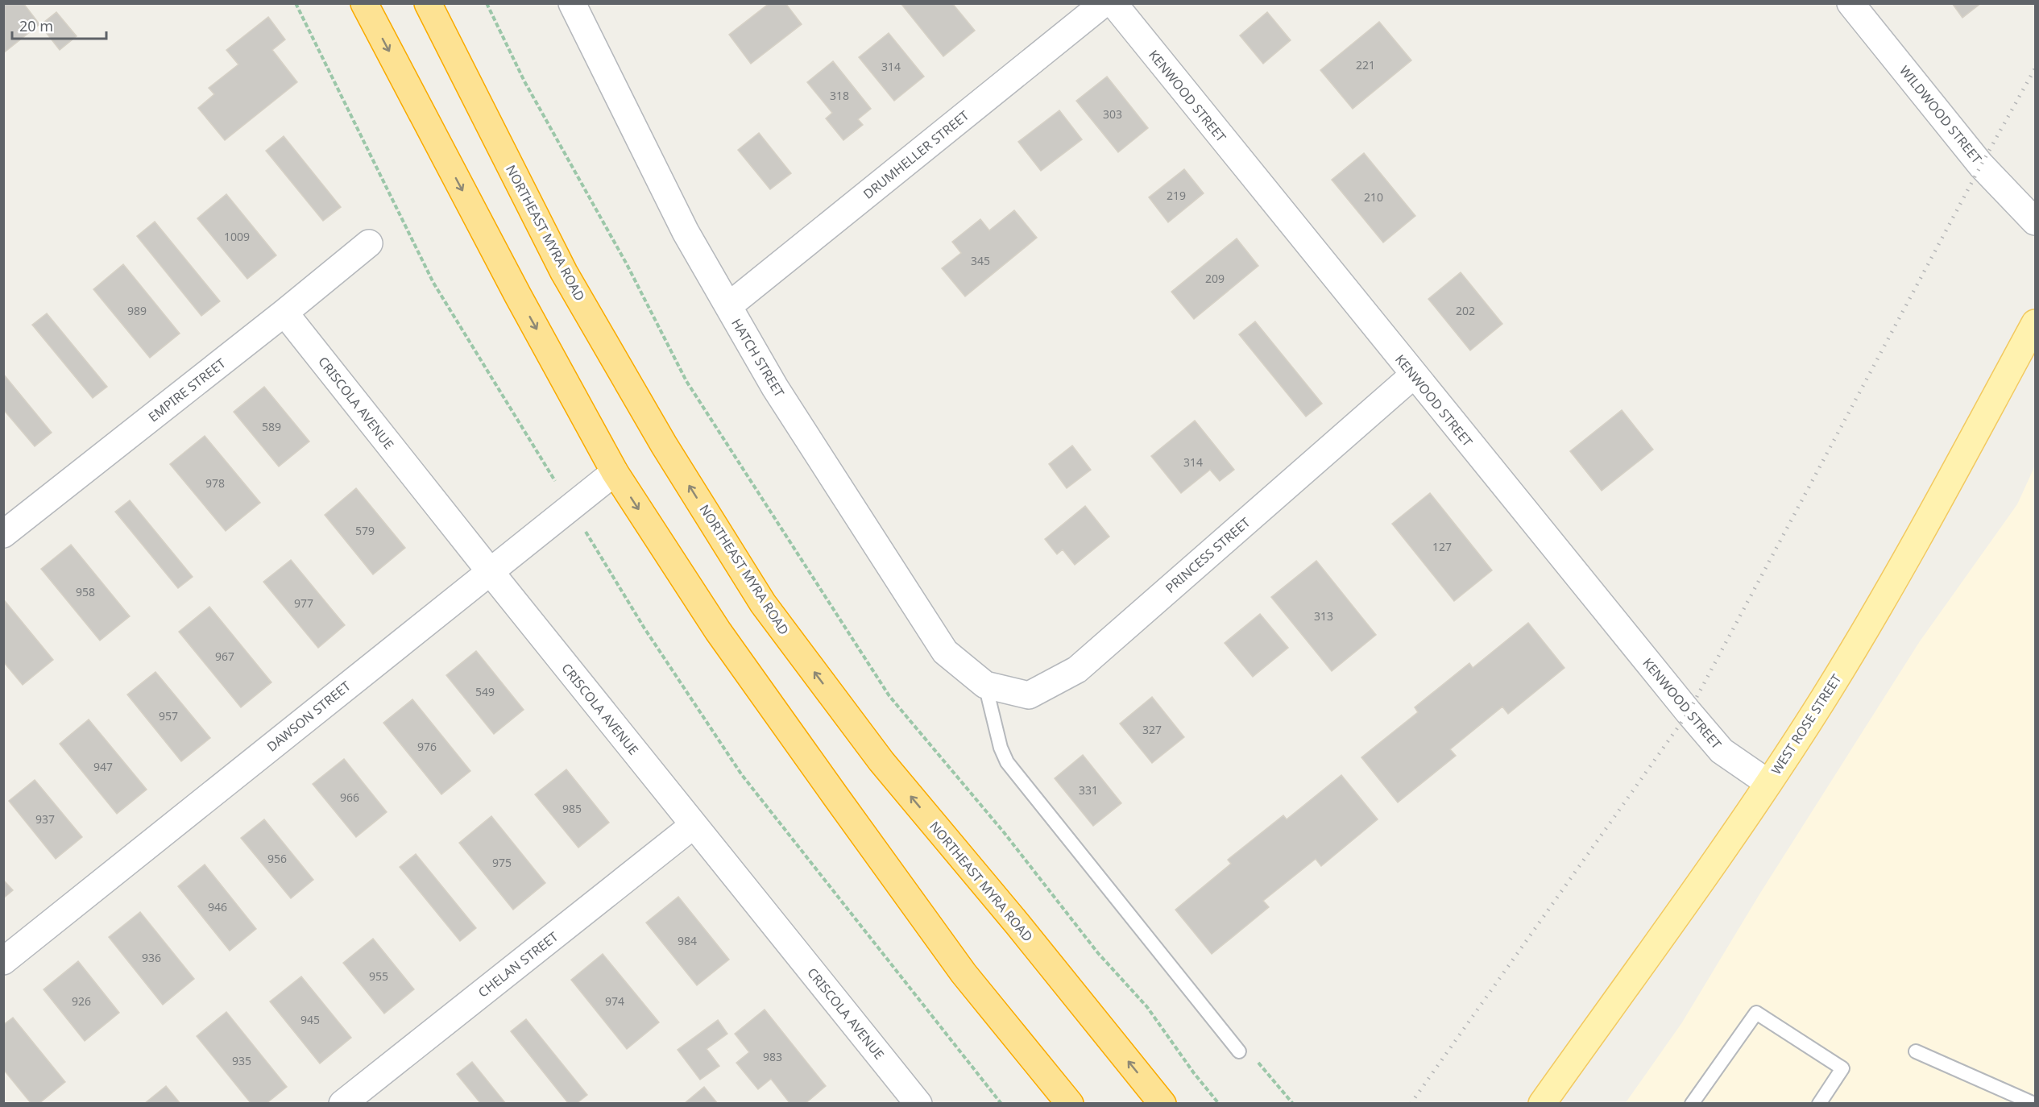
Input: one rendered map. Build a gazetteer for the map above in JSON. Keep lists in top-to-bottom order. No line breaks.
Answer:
{"streets":{"highway":["NORTHEAST MYRA ROAD"],"main road":["WEST ROSE STREET"],"street":["KENWOOD STREET","WILDWOOD STREET","DRUMHELLER STREET","HATCH STREET","EMPIRE STREET","CRISCOLA AVENUE","PRINCESS STREET","DAWSON STREET","CHELAN STREET"]},"crossings":[["KENWOOD STREET","PRINCESS STREET"],["KENWOOD STREET","WEST ROSE STREET"],["DRUMHELLER STREET","HATCH STREET"],["HATCH STREET","PRINCESS STREET"],["EMPIRE STREET","CRISCOLA AVENUE"],["CRISCOLA AVENUE","DAWSON STREET"],["CRISCOLA AVENUE","CHELAN STREET"]],"house_numbers":["221","314","318","303","219","210","1009","345","209","989","202","589","314","978","579","127","958","977","313","967","549","957","327","976","947","331","966","985","937","956","975","946","984","936","955","926","974","945","983","935"],"scale_bar":"20 m"}
